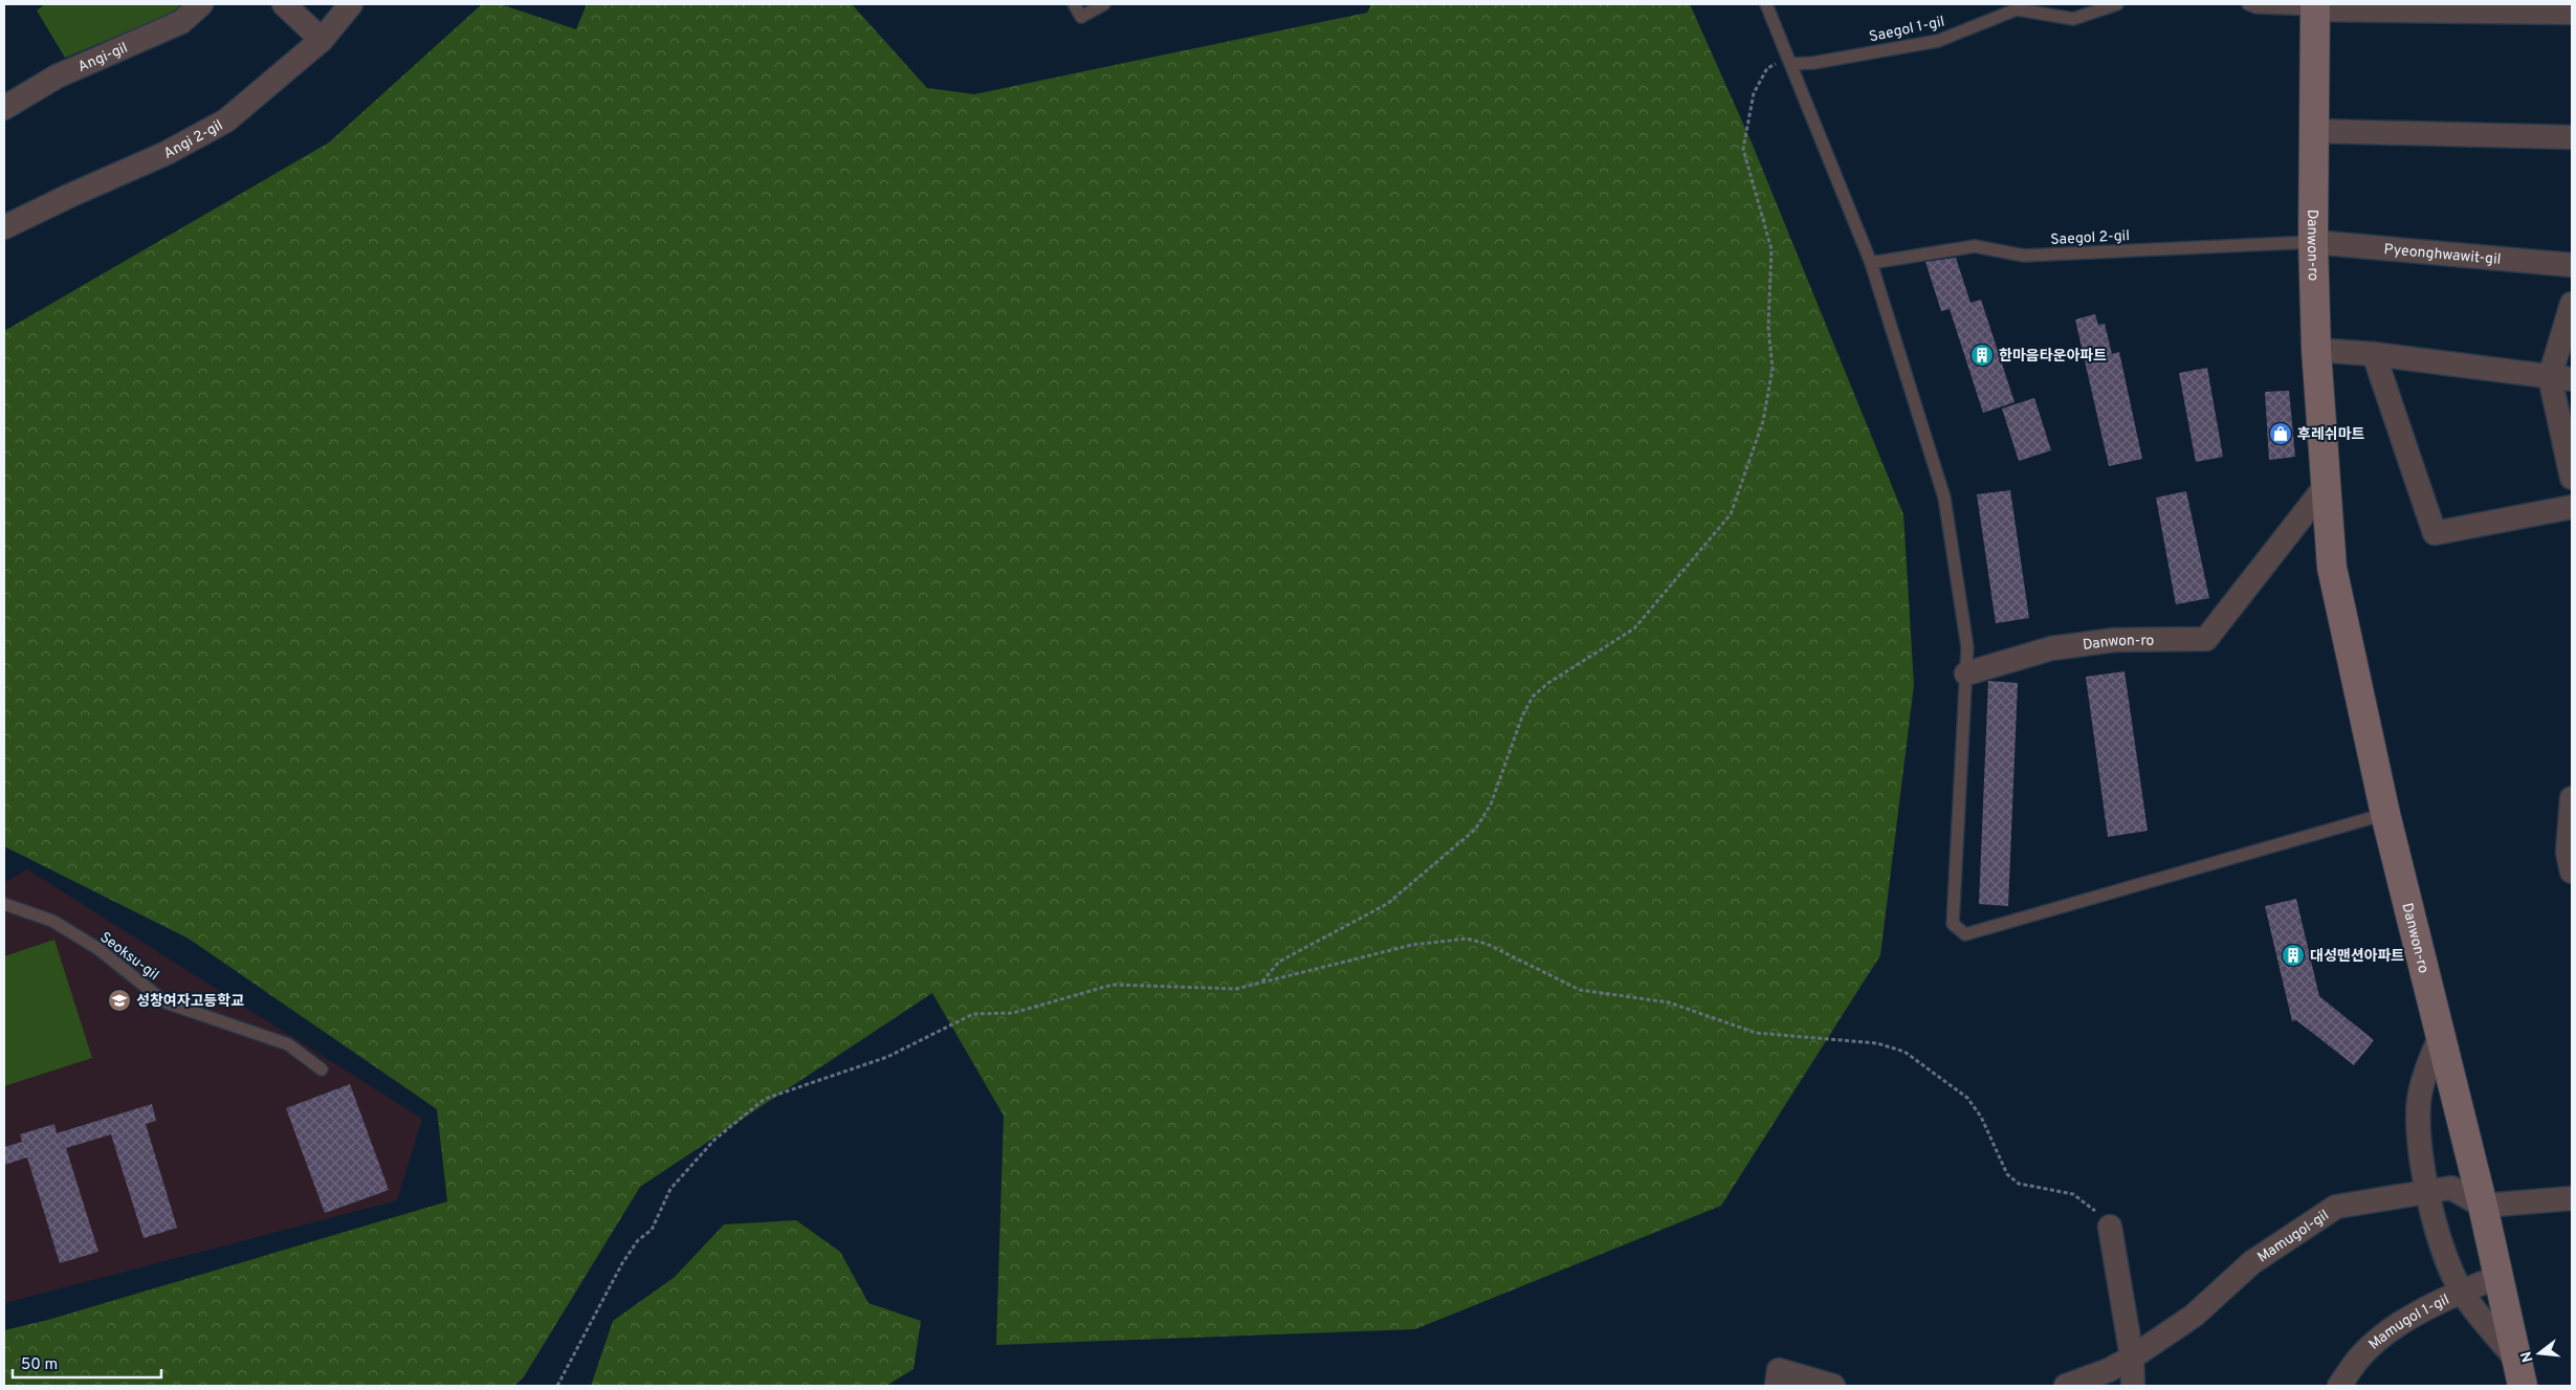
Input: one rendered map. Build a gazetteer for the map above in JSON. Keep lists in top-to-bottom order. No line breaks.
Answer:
{"streets":{"street":["Angi-gil","Angi 2-gil","Danwon-ro","Pyeonghwawit-gil","Mamugol-gil","Mamugol 1-gil"],"lane":["Saegol 1-gil","Saegol 2-gil","Seoksu-gil"]},"crossings":[["Saegol 2-gil","Danwon-ro"],["Saegol 2-gil","Pyeonghwawit-gil"],["Danwon-ro","Pyeonghwawit-gil"],["Danwon-ro","Mamugol-gil"],["Danwon-ro","Mamugol 1-gil"]],"places":{"building":["한마음타운아파트","대성맨션아파트"],"shop":["후레쉬마트"],"school or university":["성창여자고등학교"]},"scale_bar":"50 m","north":"left"}
